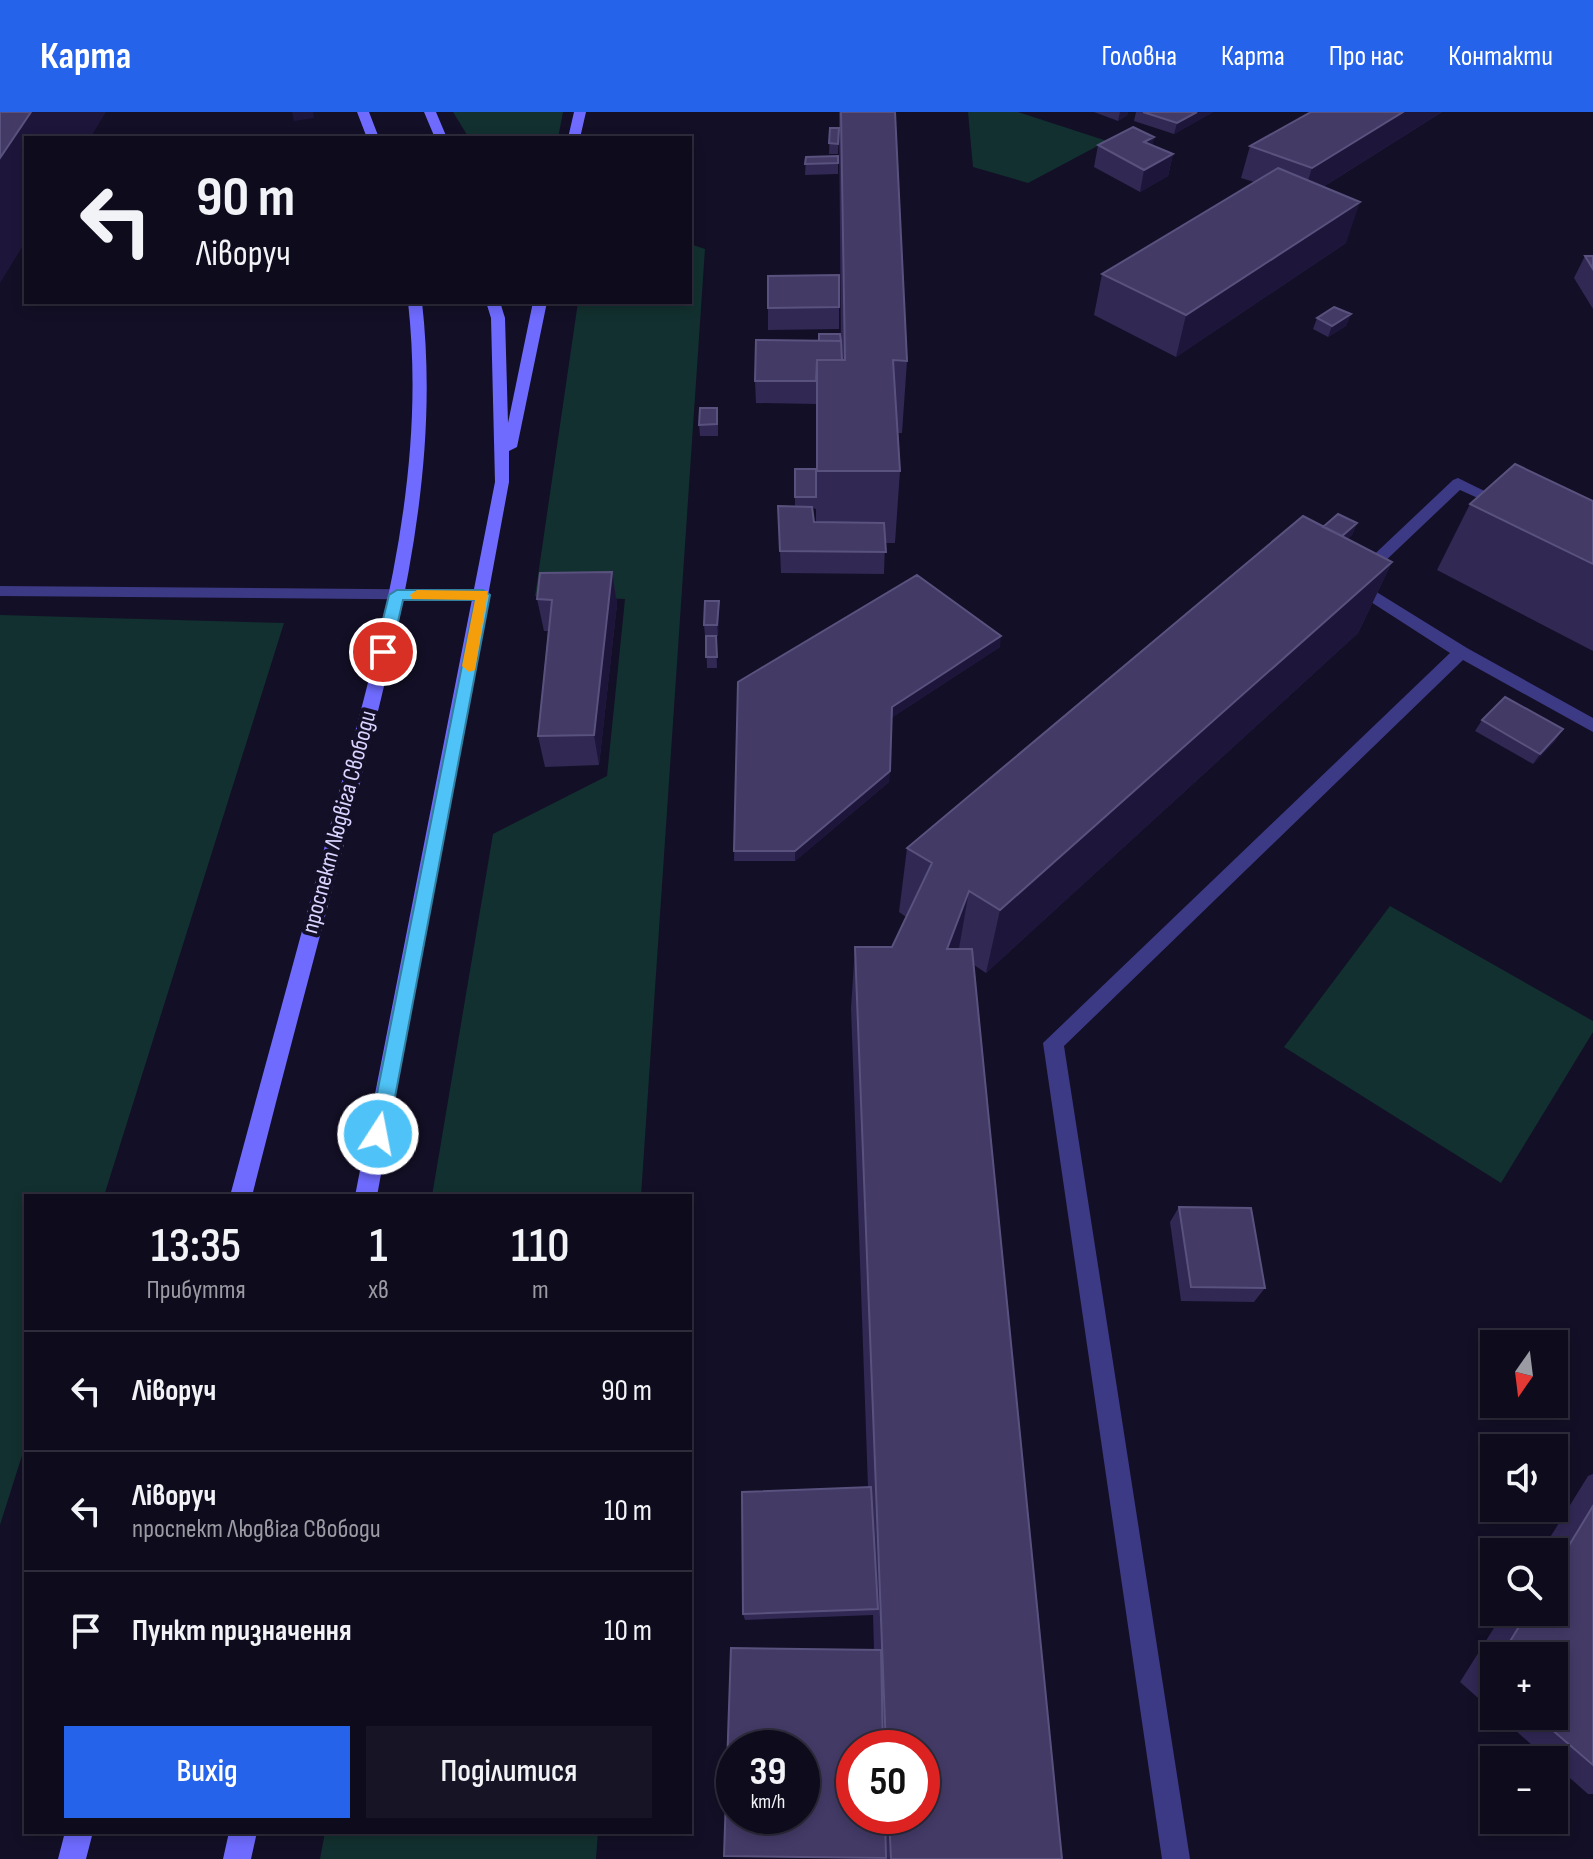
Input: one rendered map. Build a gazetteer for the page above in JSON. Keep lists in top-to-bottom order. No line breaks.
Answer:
{"streets":{"main road":["проспект Людвіга Свободи"]},"north":"bottom","page":{"header":"Карта","nav":["Головна","Карта","Про нас","Контакти"],"turn":["90 m","Ліворуч"],"eta":["13:35","Прибуття","1","хв","110","m"],"map_buttons":["+","−"],"list":[{"name":"Ліворуч","value":"90 m"},{"name":"Ліворуч","note":"проспект Людвіга Свободи","value":"10 m"},{"name":"Пункт призначення","value":"10 m"}],"buttons":["Вихід","Поділитися"],"speed":"39 km/h","limit":"50"}}
